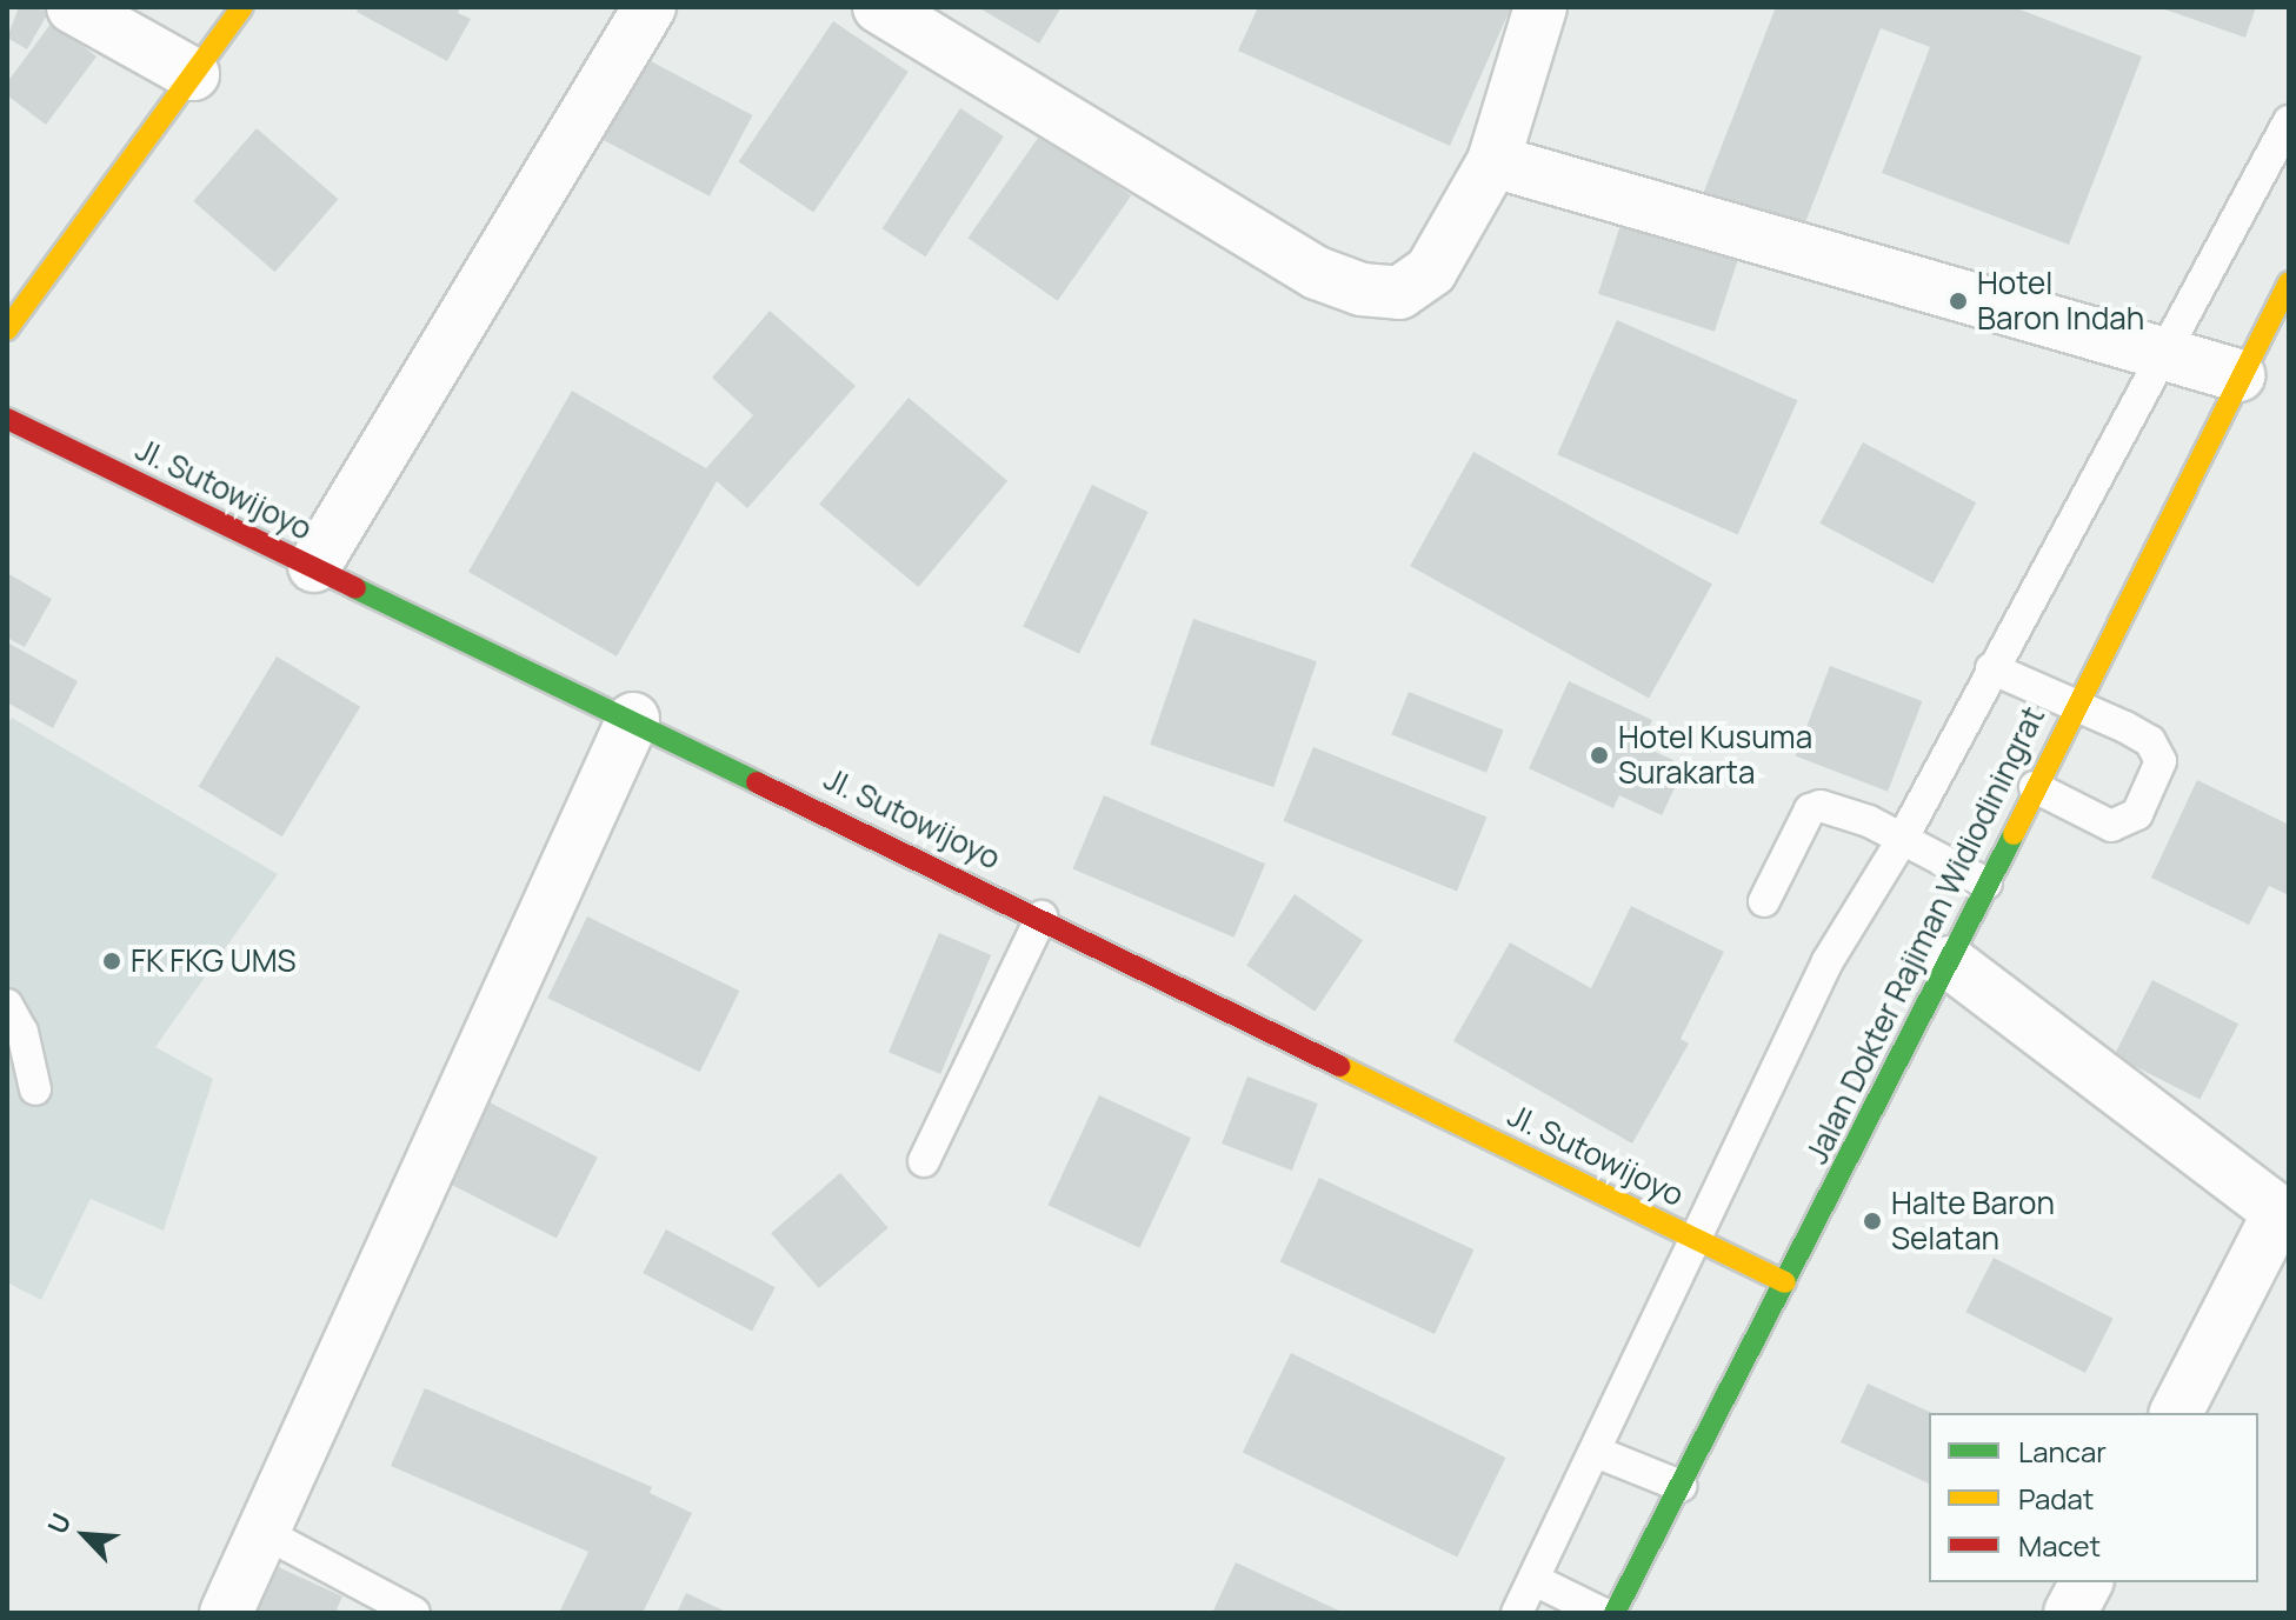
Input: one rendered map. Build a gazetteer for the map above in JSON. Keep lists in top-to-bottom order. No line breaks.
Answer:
{"streets":{"main road":["Jl. Sutowijoyo","Jalan Dokter Rajiman Widiodiningrat"]},"crossings":[["Jl. Sutowijoyo","Jalan Dokter Rajiman Widiodiningrat"]],"places":["Hotel Baron Indah","Hotel Kusuma Surakarta","FK FKG UMS","Halte Baron Selatan"],"legend":["Lancar","Padat","Macet"],"north":"top left"}
